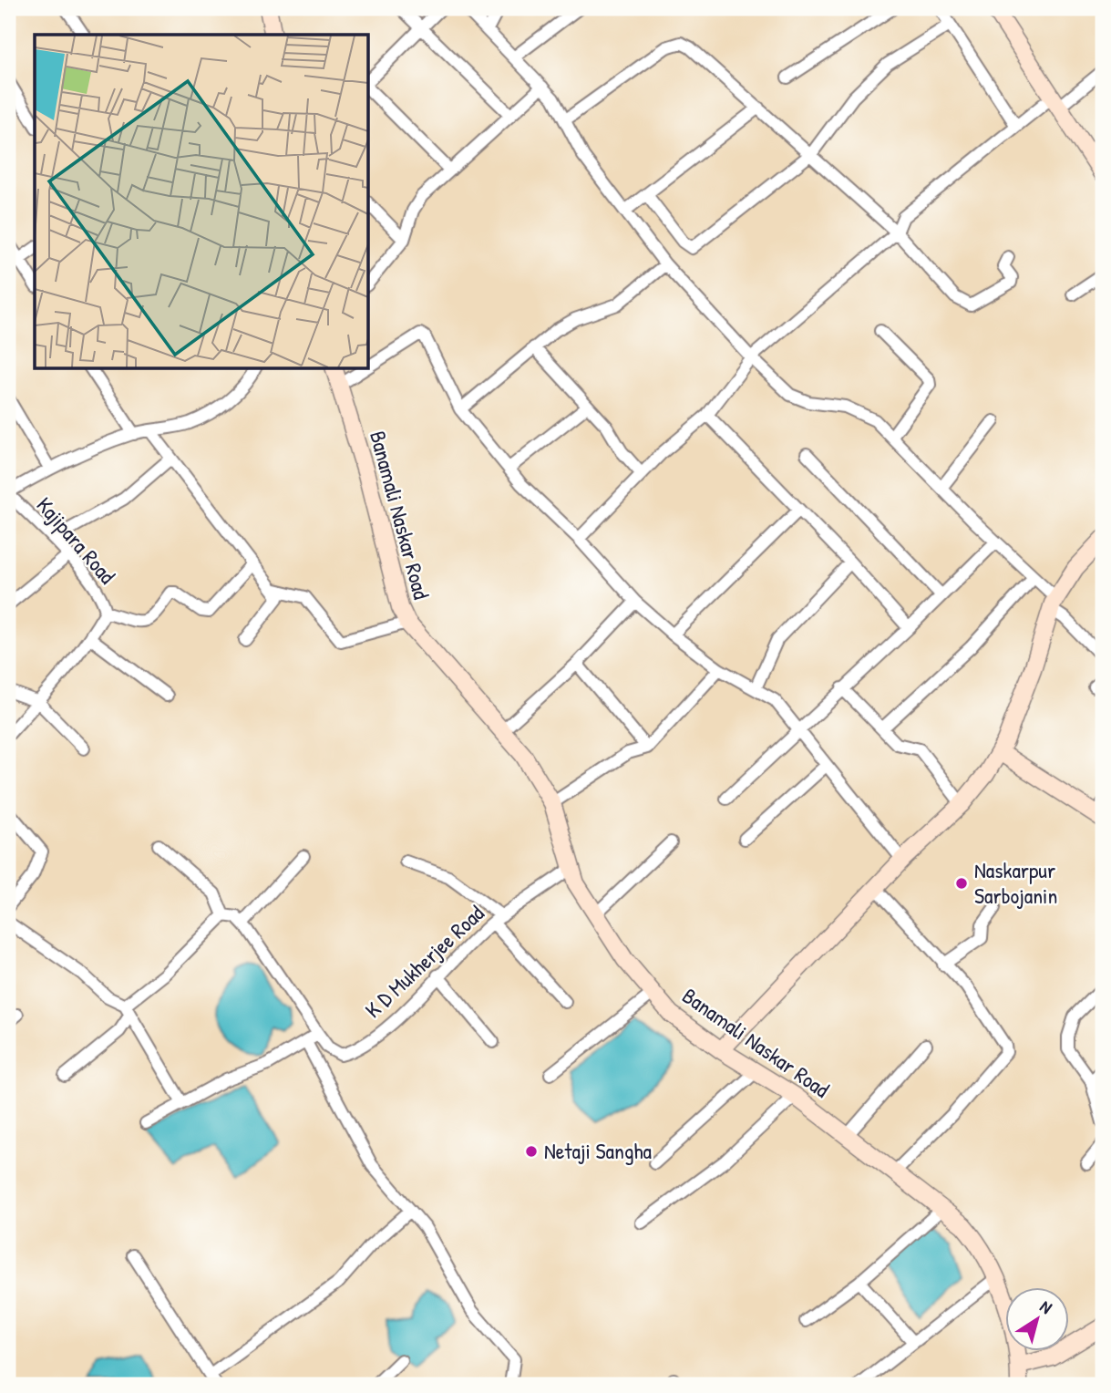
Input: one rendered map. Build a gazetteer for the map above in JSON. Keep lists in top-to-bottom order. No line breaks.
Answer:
{"streets":{"street":["Banamali Naskar Road","Kajipara Road","K D Mukherjee Road"]},"crossings":[["Banamali Naskar Road","K D Mukherjee Road"]],"places":["Naskarpur Sarbojanin","Netaji Sangha"],"north":"top right"}
